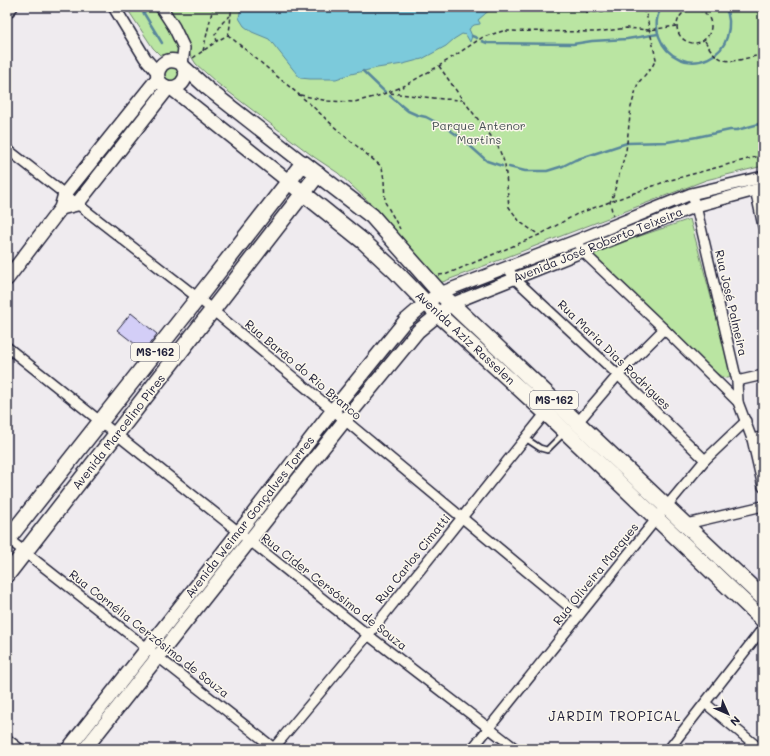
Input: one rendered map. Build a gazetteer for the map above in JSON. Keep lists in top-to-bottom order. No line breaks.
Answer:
{"streets":{"main road":["Avenida José Roberto Teixeira","Avenida Aziz Rasselen","MS-162","Avenida Marcelino Pires","Avenida Weimar Gonçalves Torres"],"street":["Rua José Palmeira","Rua Maria Dias Rodrigues","Rua Barão do Rio Branco","Rua Carlos Cimatti","Rua Oliveira Marques","Rua Cider Cersósimo de Souza","Rua Cornélia Cerzósimo de Souza"]},"crossings":[["Avenida José Roberto Teixeira","Rua José Palmeira"],["Avenida José Roberto Teixeira","Avenida Aziz Rasselen"],["Avenida José Roberto Teixeira","Rua Maria Dias Rodrigues"],["Avenida José Roberto Teixeira","Avenida Weimar Gonçalves Torres"],["Rua José Palmeira","Rua Oliveira Marques"],["Avenida Aziz Rasselen","Avenida Marcelino Pires"],["Avenida Aziz Rasselen","Avenida Weimar Gonçalves Torres"],["Avenida Aziz Rasselen","Rua Carlos Cimatti"],["Avenida Aziz Rasselen","Rua Oliveira Marques"],["Rua Maria Dias Rodrigues","Rua Oliveira Marques"],["Rua Barão do Rio Branco","Avenida Marcelino Pires"],["Rua Barão do Rio Branco","Avenida Weimar Gonçalves Torres"],["Rua Barão do Rio Branco","Rua Carlos Cimatti"],["Rua Barão do Rio Branco","Rua Oliveira Marques"],["Avenida Marcelino Pires","Rua Cider Cersósimo de Souza"],["Avenida Marcelino Pires","Rua Cornélia Cerzósimo de Souza"],["Avenida Weimar Gonçalves Torres","Rua Cider Cersósimo de Souza"],["Avenida Weimar Gonçalves Torres","Rua Cornélia Cerzósimo de Souza"],["Rua Carlos Cimatti","Rua Cider Cersósimo de Souza"],["Rua Carlos Cimatti","Rua Cornélia Cerzósimo de Souza"],["Rua Oliveira Marques","Rua Cider Cersósimo de Souza"]],"districts":["JARDIM TROPICAL"],"parks":["Parque Antenor Martins"],"north":"bottom right"}
